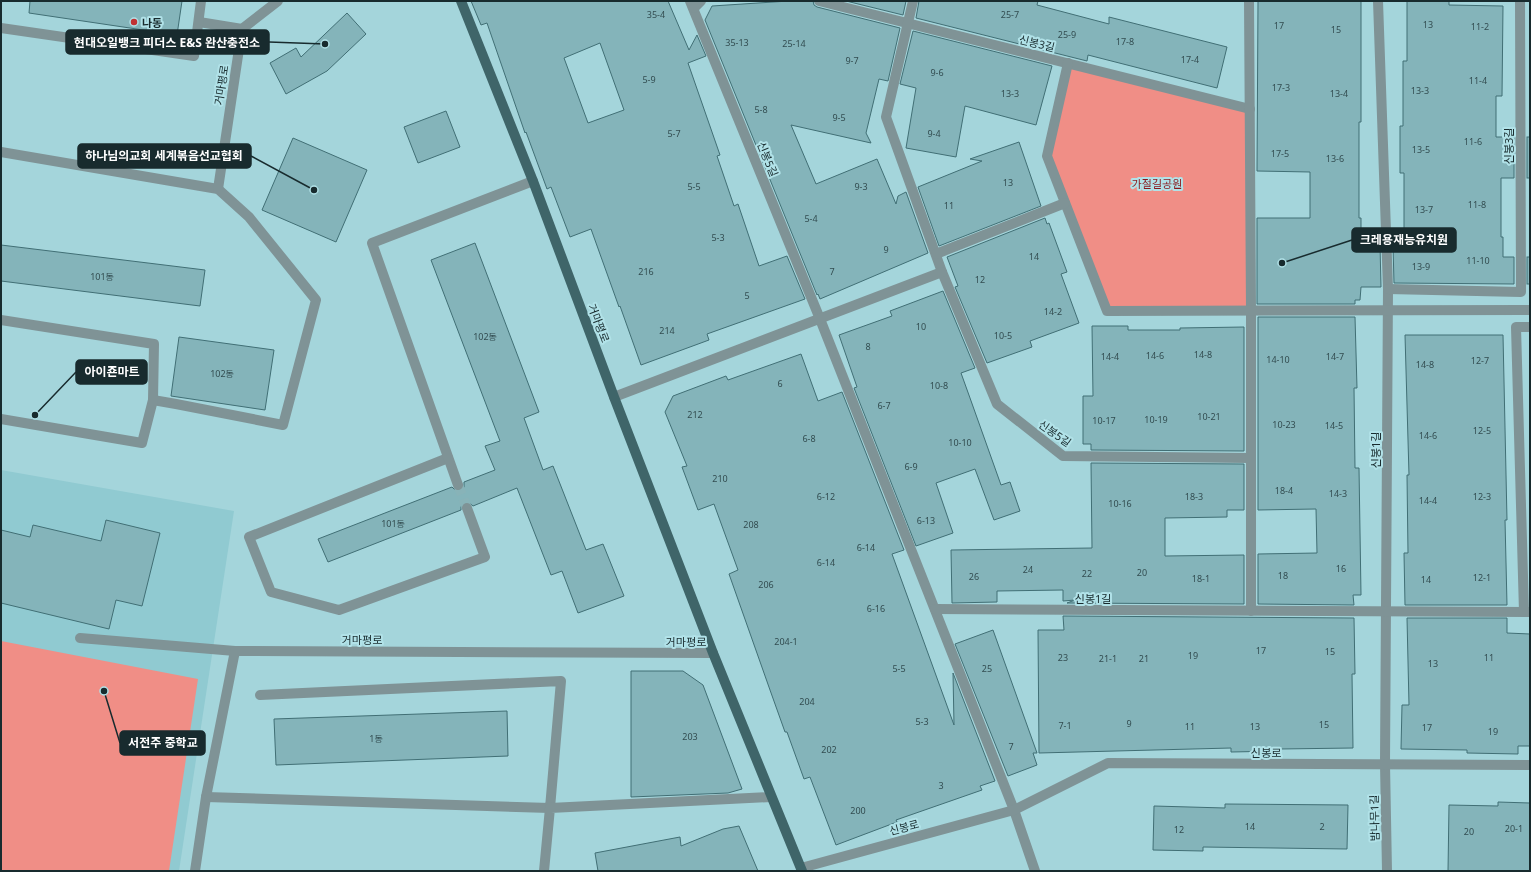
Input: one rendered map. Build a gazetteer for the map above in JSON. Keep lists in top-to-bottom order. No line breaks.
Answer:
{"streets":{"main road":["거마평로"],"street":["신봉3길","신봉5길","신봉1길","신봉로","밤나무1길"]},"crossings":[["신봉3길","신봉5길"],["신봉3길","신봉1길"],["거마평로","신봉로"],["신봉5길","신봉1길"],["신봉1길","밤나무1길"],["신봉로","밤나무1길"]],"parks":["가절길공원"],"places":["나동","현대오일뱅크 피더스 E&S 완산충전소","하나님의교회 세계볶음선교협회","크레용재능유치원","아이죤마트","서전주 중학교"],"house_numbers":["35-4","25-7","13","17","11-2","15","25-9","17-8","35-13","25-14","17-4","9-7","9-6","5-9","11-4","17-3","13-3","13-3","13-4","5-8","9-5","5-7","9-4","11-6","13-5","17-5","13-6","13","5-5","9-3","11-8","11","13-7","5-4","5-3","9","14","11-10","13-9","216","7","101동","12","5","14-2","10","214","10-5","102동","8","14-8","14-6","14-4","14-7","14-10","12-7","14-8","102동","6","10-8","6-7","212","10-21","10-19","10-17","10-23","14-5","12-5","14-6","6-8","10-10","6-9","210","18-4","14-3","6-12","18-3","12-3","14-4","10-16","6-13","101동","208","6-14","6-14","16","24","20","22","18","26","12-1","18-1","14","206","6-16","204-1","17","15","19","23","11","21-1","21","13","5-5","25","204","5-3","9","15","7-1","11","13","17","19","203","1동","7","202","3","200","14","2","20-1","12","20"]}
